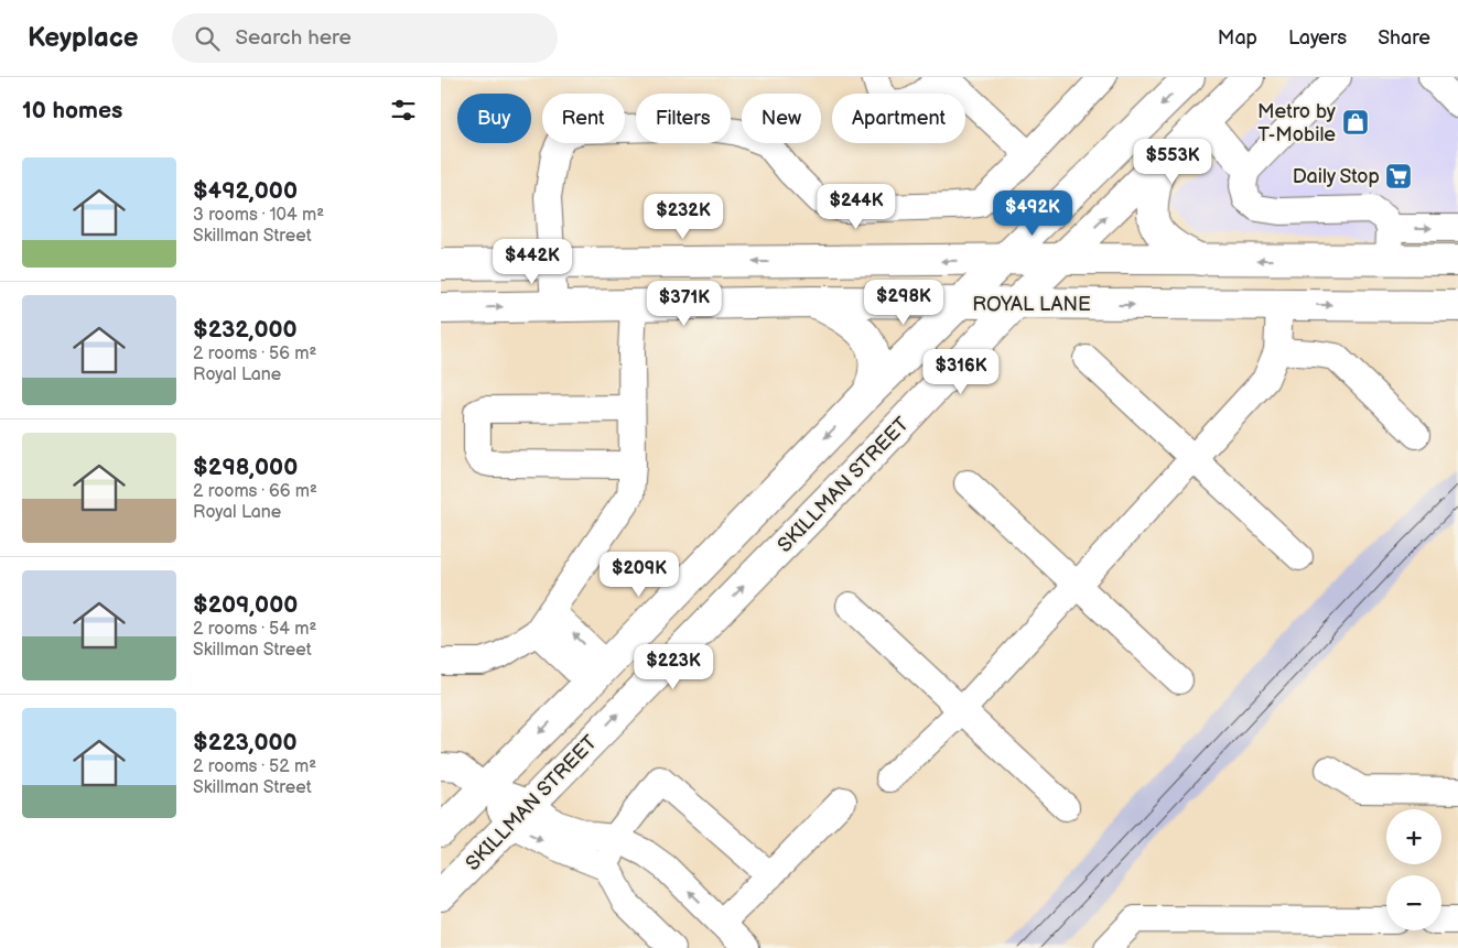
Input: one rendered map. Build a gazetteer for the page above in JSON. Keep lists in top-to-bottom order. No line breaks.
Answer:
{"streets":{"main road":["ROYAL LANE","SKILLMAN STREET"]},"crossings":[["ROYAL LANE","SKILLMAN STREET"]],"places":{"shop":["Metro by T-Mobile"],"supermarket":["Daily Stop"]},"page":{"header":"Keyplace","search":"Search here","nav":["Map","Layers","Share"],"heading":"10 homes","chip":["Buy","Rent","Filters","New","Apartment"],"price":["$553K","$244K","$492K","$232K","$442K","$298K","$371K","$316K","$209K","$223K"],"list":[{"name":"$492,000","note":"3 rooms · 104 m² · Skillman Street"},{"name":"$232,000","note":"2 rooms · 56 m² · Royal Lane"},{"name":"$298,000","note":"2 rooms · 66 m² · Royal Lane"},{"name":"$209,000","note":"2 rooms · 54 m² · Skillman Street"},{"name":"$223,000","note":"2 rooms · 52 m² · Skillman Street"}],"map_buttons":["+","−"]}}
